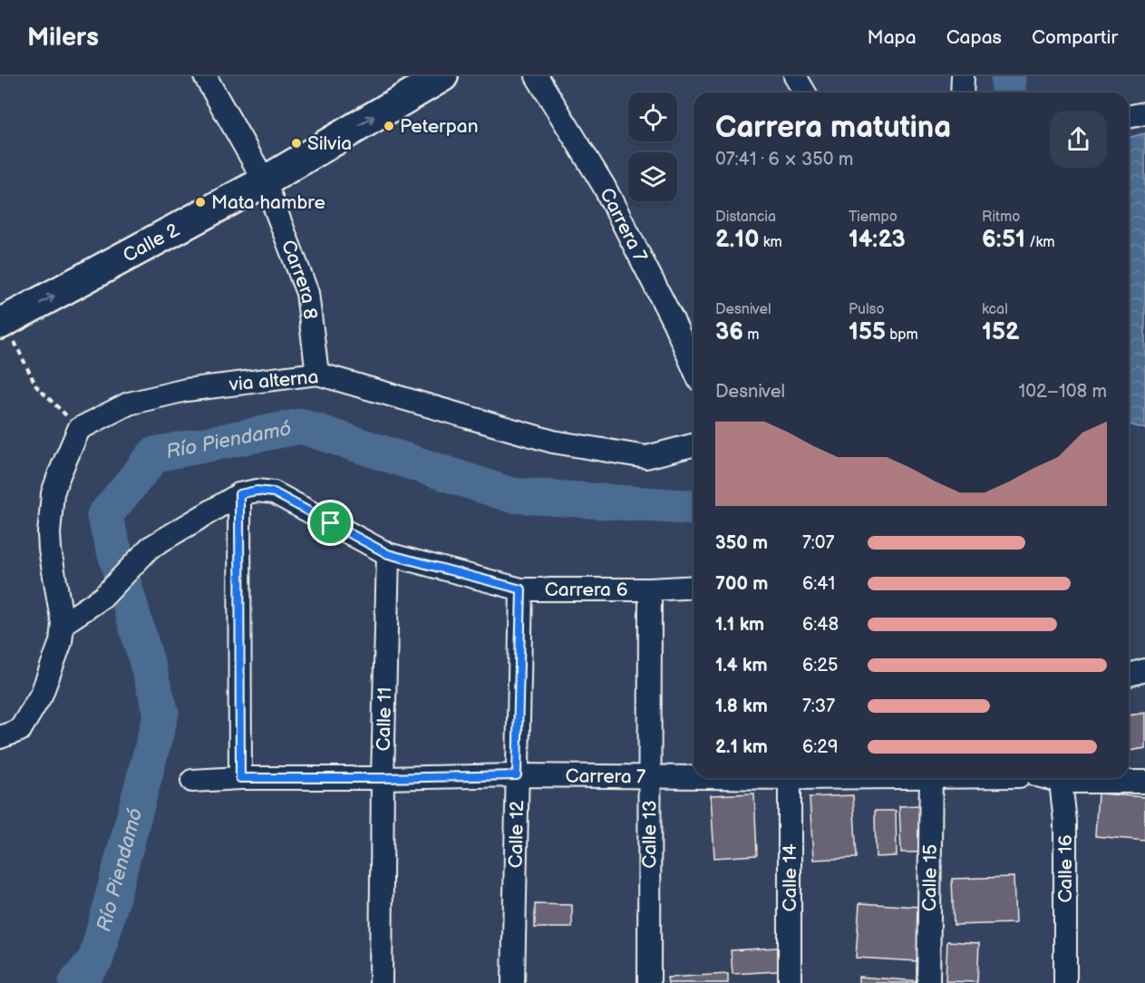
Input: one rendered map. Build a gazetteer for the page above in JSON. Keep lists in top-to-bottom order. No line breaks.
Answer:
{"streets":{"main road":["Calle 2"],"street":["Carrera 7","Carrera 8","via alterna","Carrera 6","Calle 11","Calle 12","Calle 13","Calle 16","Calle 14","Calle 15"]},"crossings":[["Carrera 7","Calle 11"],["Carrera 7","Calle 12"],["Carrera 7","Calle 13"],["Calle 2","Carrera 8"],["Carrera 8","via alterna"],["Carrera 6","Calle 11"],["Carrera 6","Calle 12"],["Carrera 6","Calle 13"]],"one_way":["Calle 2"],"water":["Río Piendamó"],"places":["Peterpan","Silvia","Mata hambre"],"page":{"header":"Milers","nav":["Mapa","Capas","Compartir"],"heading":["Carrera matutina","07:41 · 6 × 350 m"],"stats":[["Distancia","2.10 km"],["Tiempo","14:23"],["Ritmo","6:51 /km"],["Desnivel","36 m"],["Pulso","155 bpm"],["kcal","152"]],"chart":["Desnivel","102–108 m"],"list":[{"name":"350 m","note":"7:07"},{"name":"700 m","note":"6:41"},{"name":"1.1 km","note":"6:48"},{"name":"1.4 km","note":"6:25"},{"name":"1.8 km","note":"7:37"},{"name":"2.1 km","note":"6:29"}]}}
